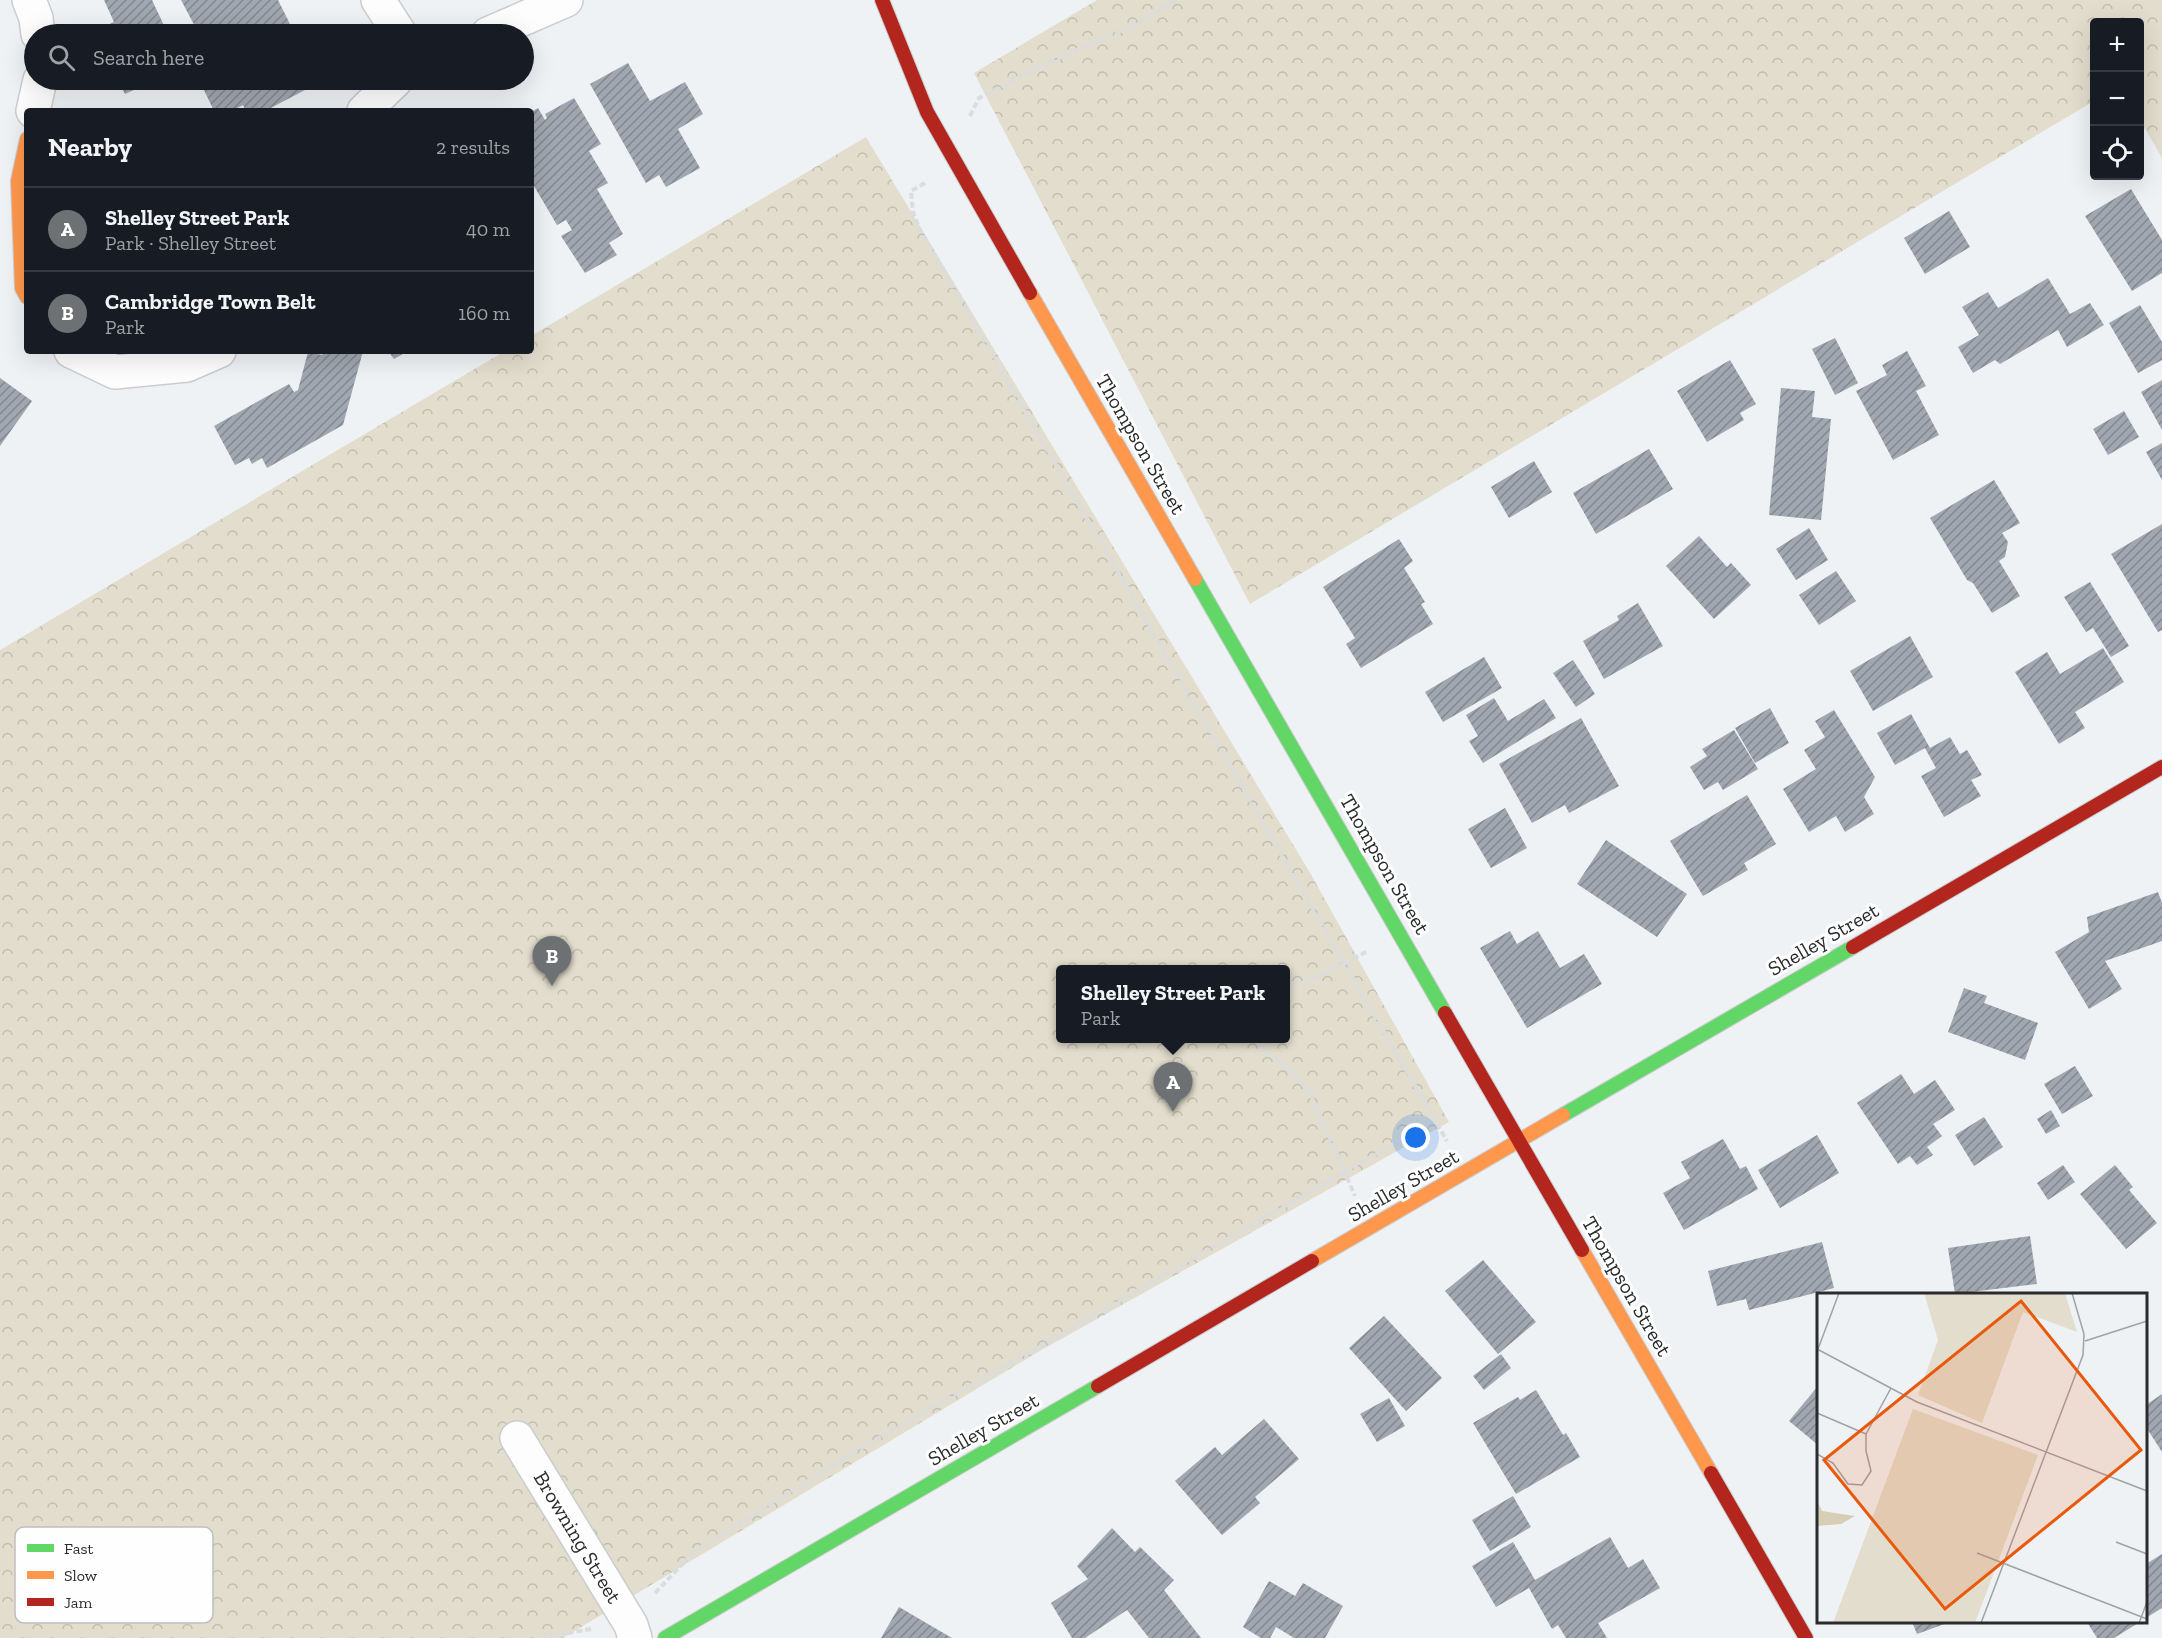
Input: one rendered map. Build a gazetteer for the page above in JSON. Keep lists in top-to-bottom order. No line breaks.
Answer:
{"streets":{"street":["Thompson Street","Shelley Street","Browning Street"]},"crossings":[["Thompson Street","Shelley Street"]],"legend":["Fast","Slow","Jam"],"page":{"map_buttons":["+","−"],"search":"Search here","heading":["Nearby","2 results"],"list":[{"mark":"A","name":"Shelley Street Park","note":"Park · Shelley Street","value":"40 m"},{"mark":"B","name":"Cambridge Town Belt","note":"Park","value":"160 m"}],"pins":["B","A"],"popup":["Shelley Street Park","Park"]}}
